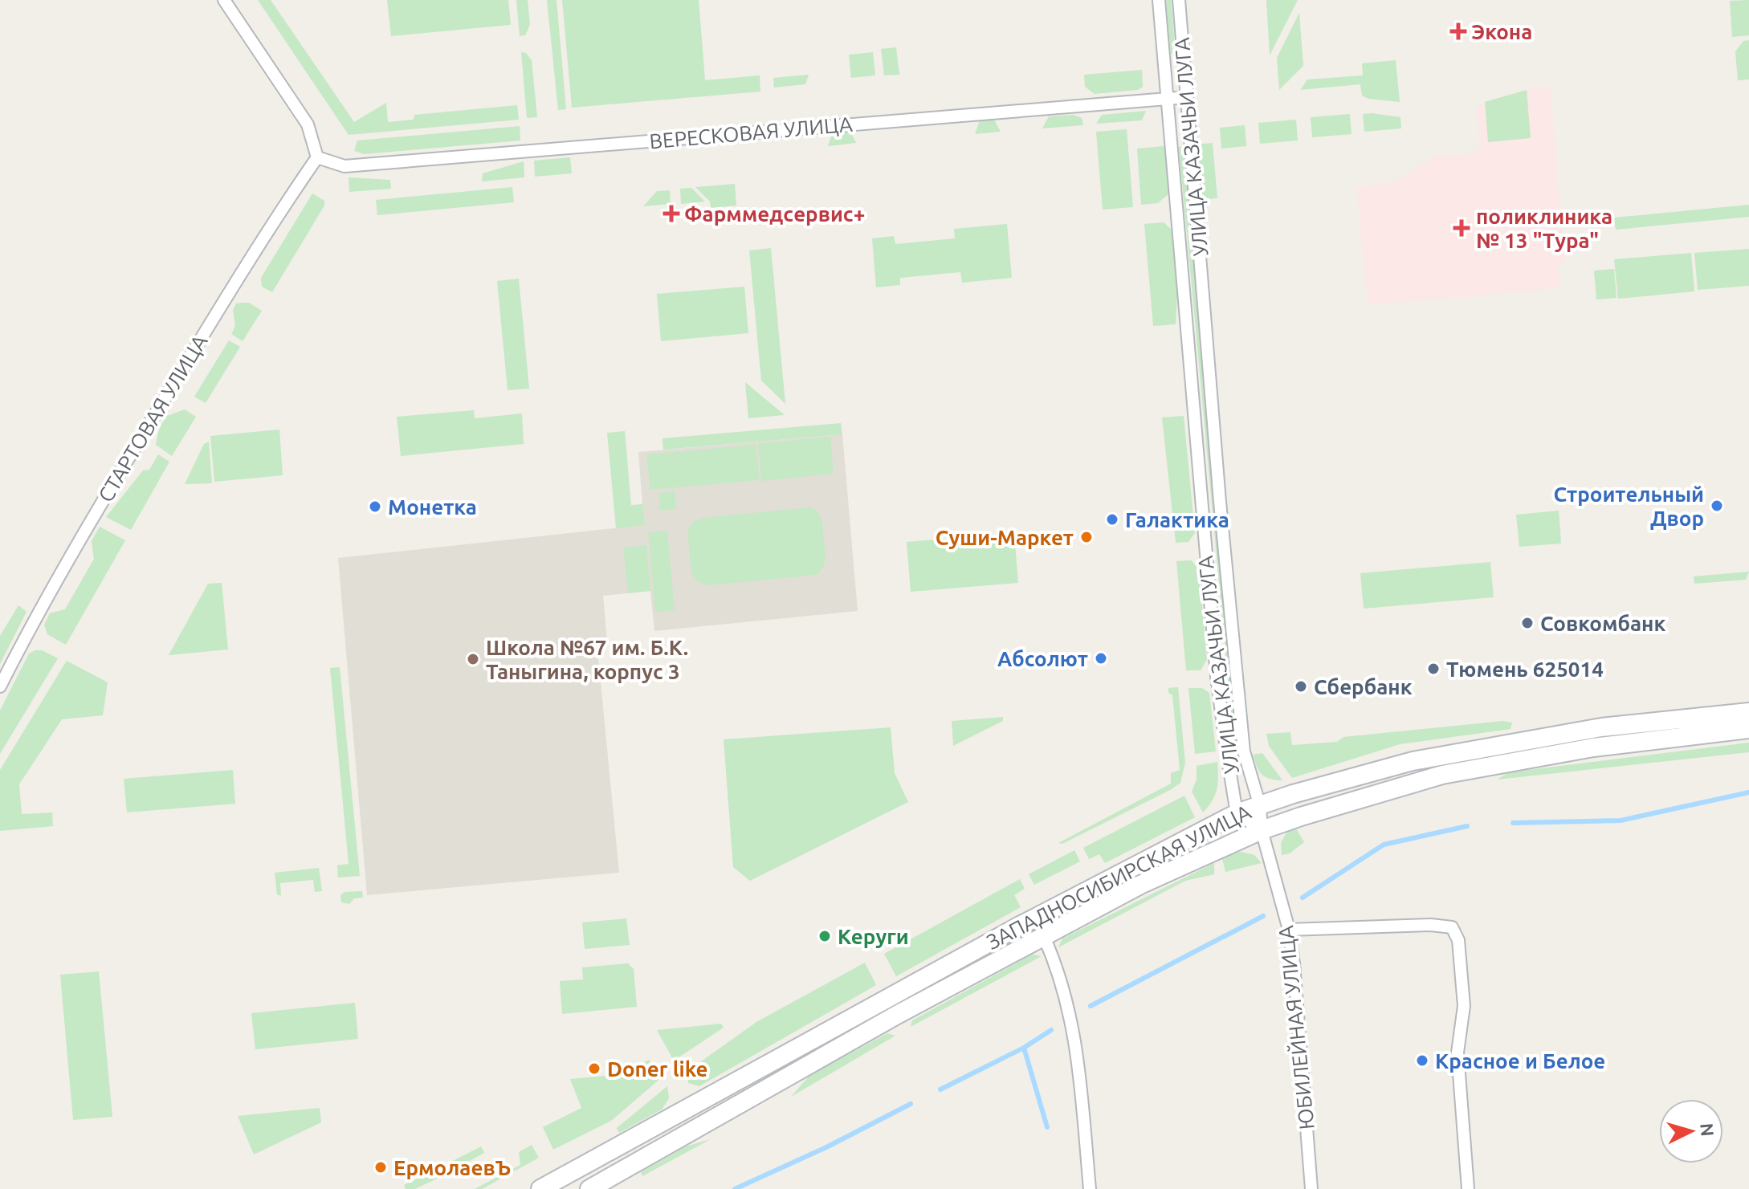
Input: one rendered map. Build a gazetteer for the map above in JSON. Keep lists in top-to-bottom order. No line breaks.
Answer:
{"streets":{"main road":["ЗАПАДНОСИБИРСКАЯ УЛИЦА"],"street":["ВЕРЕСКОВАЯ УЛИЦА","УЛИЦА КАЗАЧЬИ ЛУГА","СТАРТОВАЯ УЛИЦА","ЮБИЛЕЙНАЯ УЛИЦА"]},"crossings":[["ВЕРЕСКОВАЯ УЛИЦА","УЛИЦА КАЗАЧЬИ ЛУГА"],["ВЕРЕСКОВАЯ УЛИЦА","СТАРТОВАЯ УЛИЦА"],["УЛИЦА КАЗАЧЬИ ЛУГА","ЗАПАДНОСИБИРСКАЯ УЛИЦА"],["УЛИЦА КАЗАЧЬИ ЛУГА","ЮБИЛЕЙНАЯ УЛИЦА"],["ЗАПАДНОСИБИРСКАЯ УЛИЦА","ЮБИЛЕЙНАЯ УЛИЦА"]],"places":{"health":["Экона","Фарммедсервис+","поликлиника № 13 \"Тура\""],"other":["Строительный Двор","Монетка","Галактика","Суши-Маркет","Совкомбанк","Абсолют","Школа №67 им. Б.К. Таныгина, корпус 3","Тюмень 625014","Сбербанк","Керуги","Красное и Белое","Doner like","ЕрмолаевЪ"]},"north":"right"}
